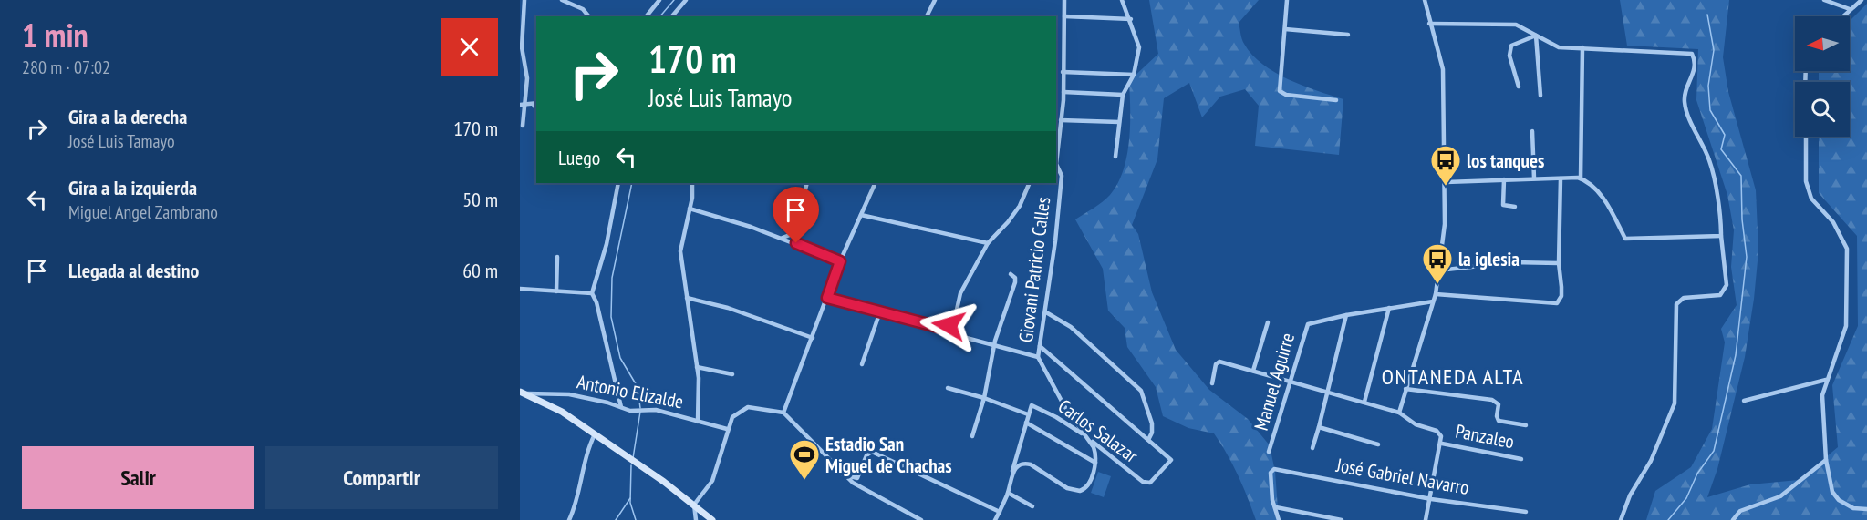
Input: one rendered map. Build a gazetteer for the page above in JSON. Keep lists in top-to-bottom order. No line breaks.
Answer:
{"streets":{"street":["Giovani Patricio Calles","Manuel Aguirre","Antonio Elizalde","Carlos Salazar","Panzaleo","José Gabriel Navarro"]},"crossings":[["Giovani Patricio Calles","Carlos Salazar"]],"districts":["ONTANEDA ALTA"],"places":{"bus stop":["los tanques","la iglesia"],"sports":["Estadio San Miguel de Chachas"]},"north":"left","page":{"heading":["1 min","280 m · 07:02"],"turn":["170 m","José Luis Tamayo"],"list":[{"name":"Gira a la derecha","note":"José Luis Tamayo","value":"170 m"},{"name":"Gira a la izquierda","note":"Miguel Angel Zambrano","value":"50 m"},{"name":"Llegada al destino","value":"60 m"}],"then":"Luego","buttons":["Salir","Compartir"]}}
